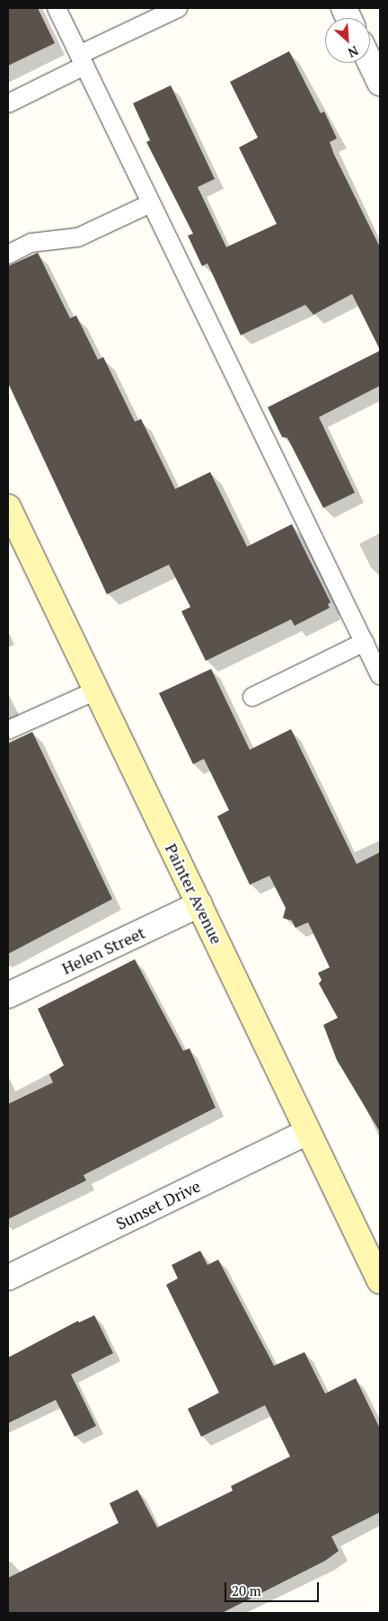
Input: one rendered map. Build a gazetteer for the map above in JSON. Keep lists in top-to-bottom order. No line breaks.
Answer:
{"streets":{"main road":["Painter Avenue"],"street":["Helen Street","Sunset Drive"]},"crossings":[["Painter Avenue","Helen Street"],["Painter Avenue","Sunset Drive"]],"scale_bar":"20 m","north":"bottom right"}
